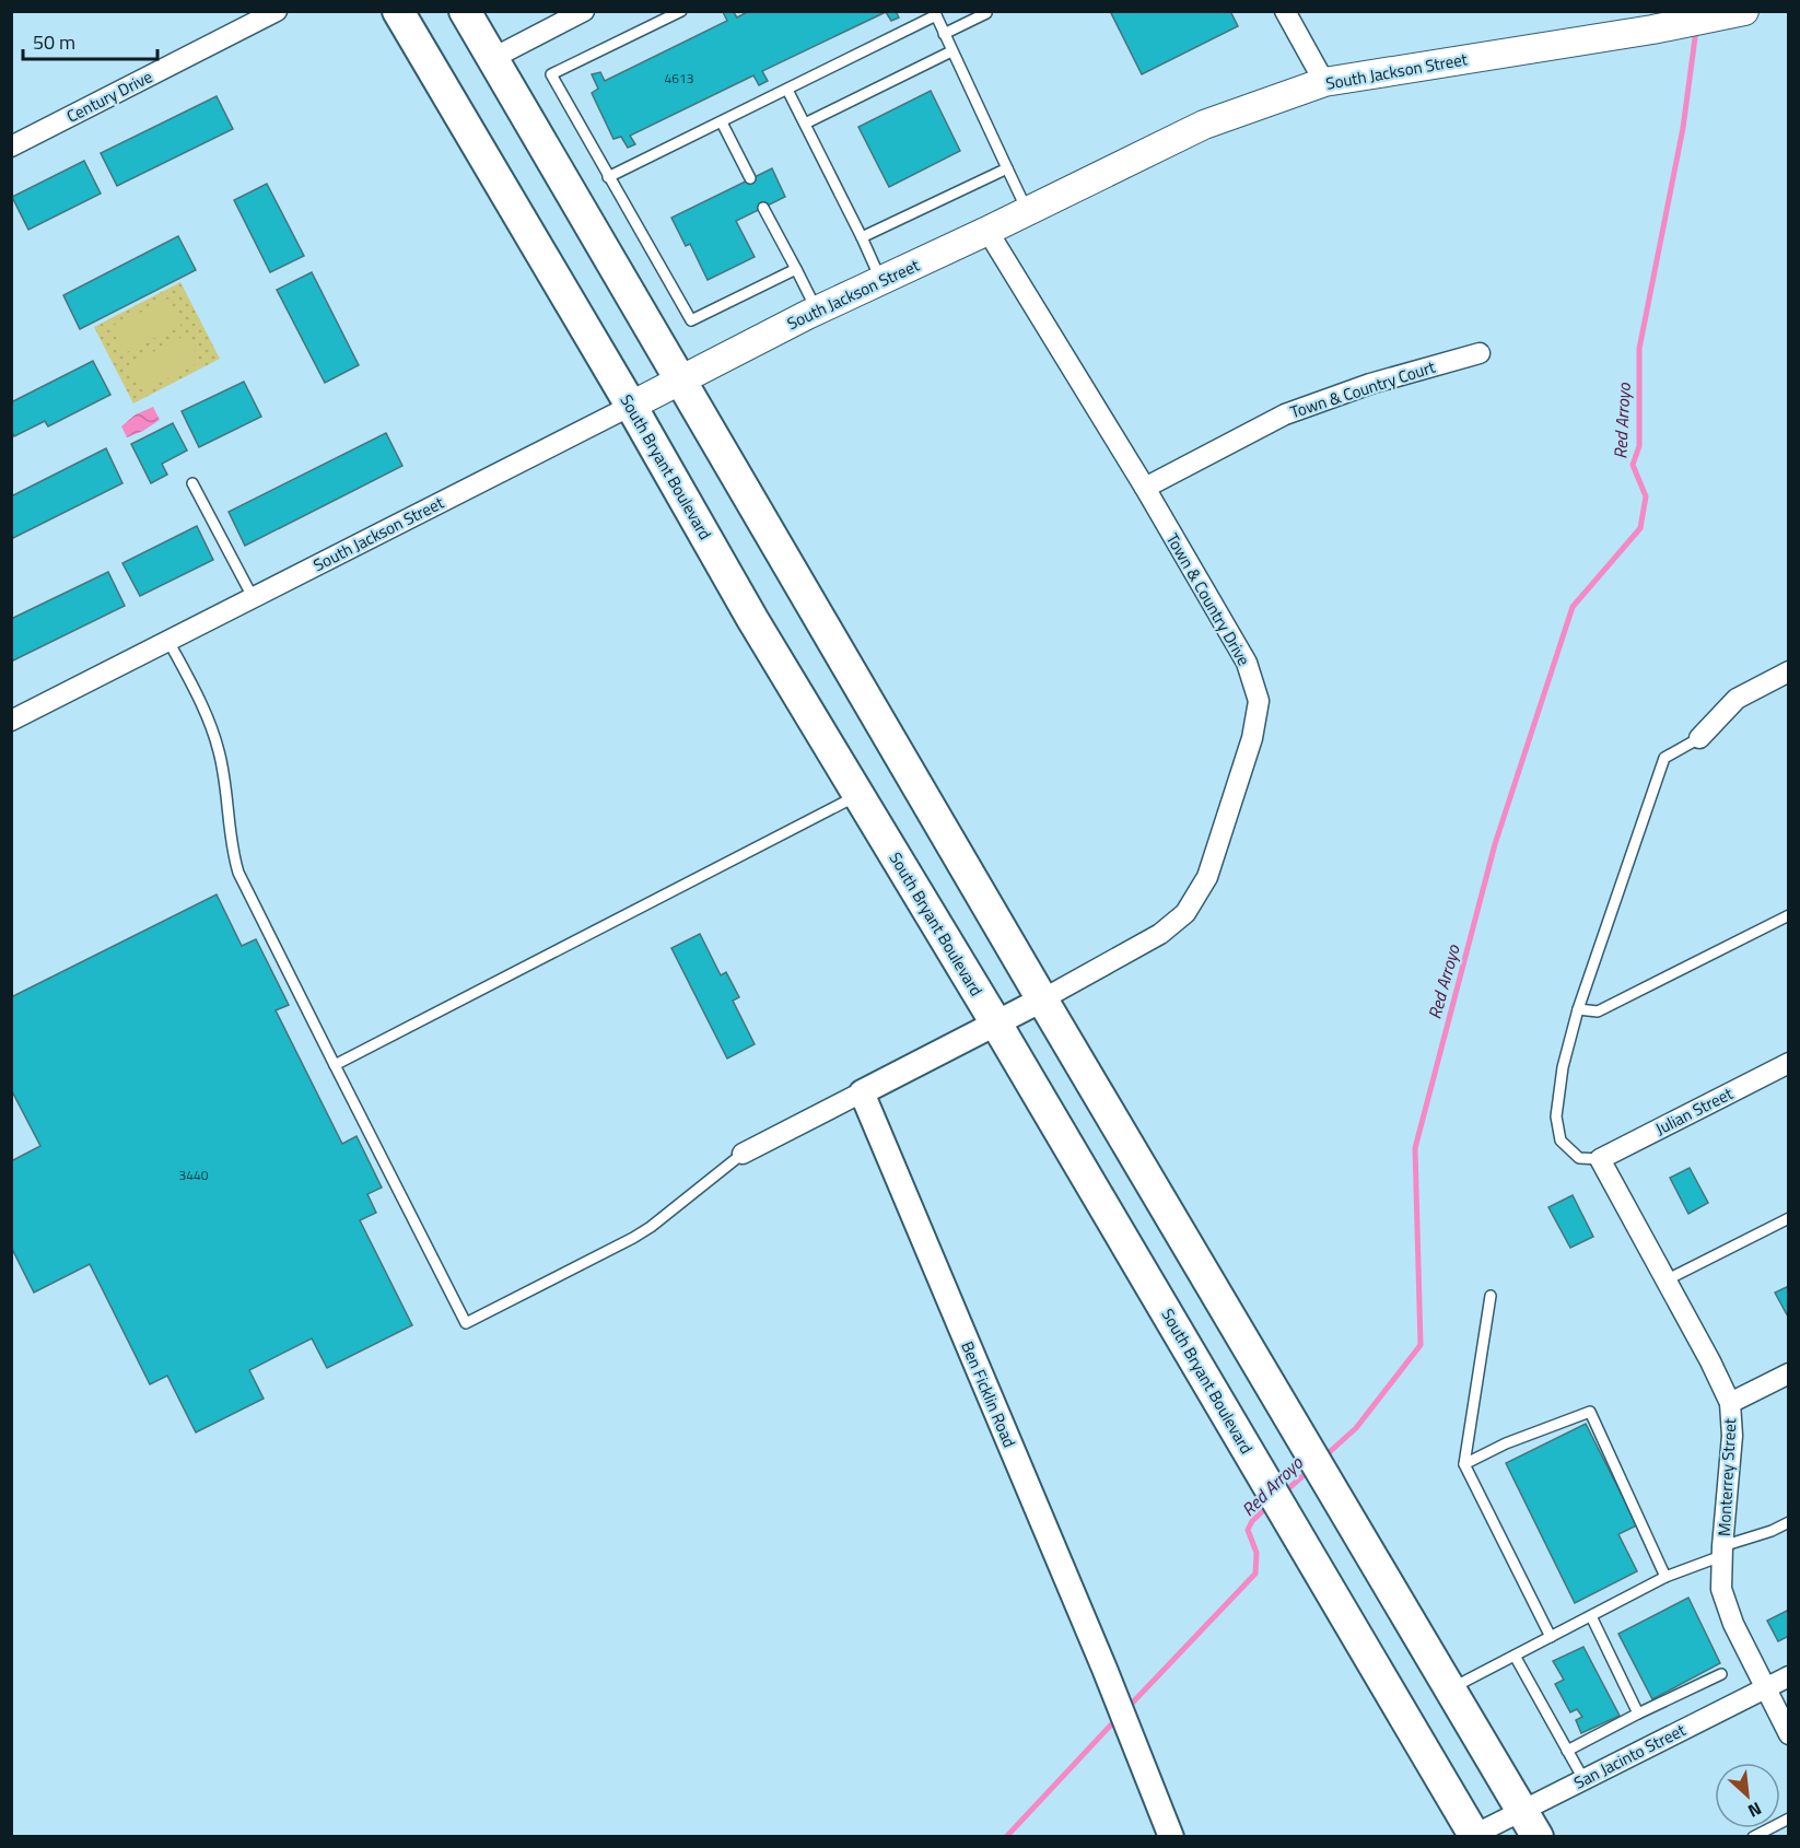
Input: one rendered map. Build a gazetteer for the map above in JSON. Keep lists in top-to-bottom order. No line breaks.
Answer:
{"streets":{"main road":["South Jackson Street","South Bryant Boulevard"],"street":["Century Drive","Town & Country Court","Town & Country Drive","Julian Street","Ben Ficklin Road","Monterrey Street","San Jacinto Street"]},"crossings":[["South Jackson Street","South Bryant Boulevard"],["South Jackson Street","Town & Country Drive"],["Town & Country Court","Town & Country Drive"],["South Bryant Boulevard","San Jacinto Street"],["Julian Street","Monterrey Street"],["Monterrey Street","San Jacinto Street"]],"water":["Red Arroyo"],"house_numbers":["4613","3440"],"scale_bar":"50 m","north":"bottom right"}
